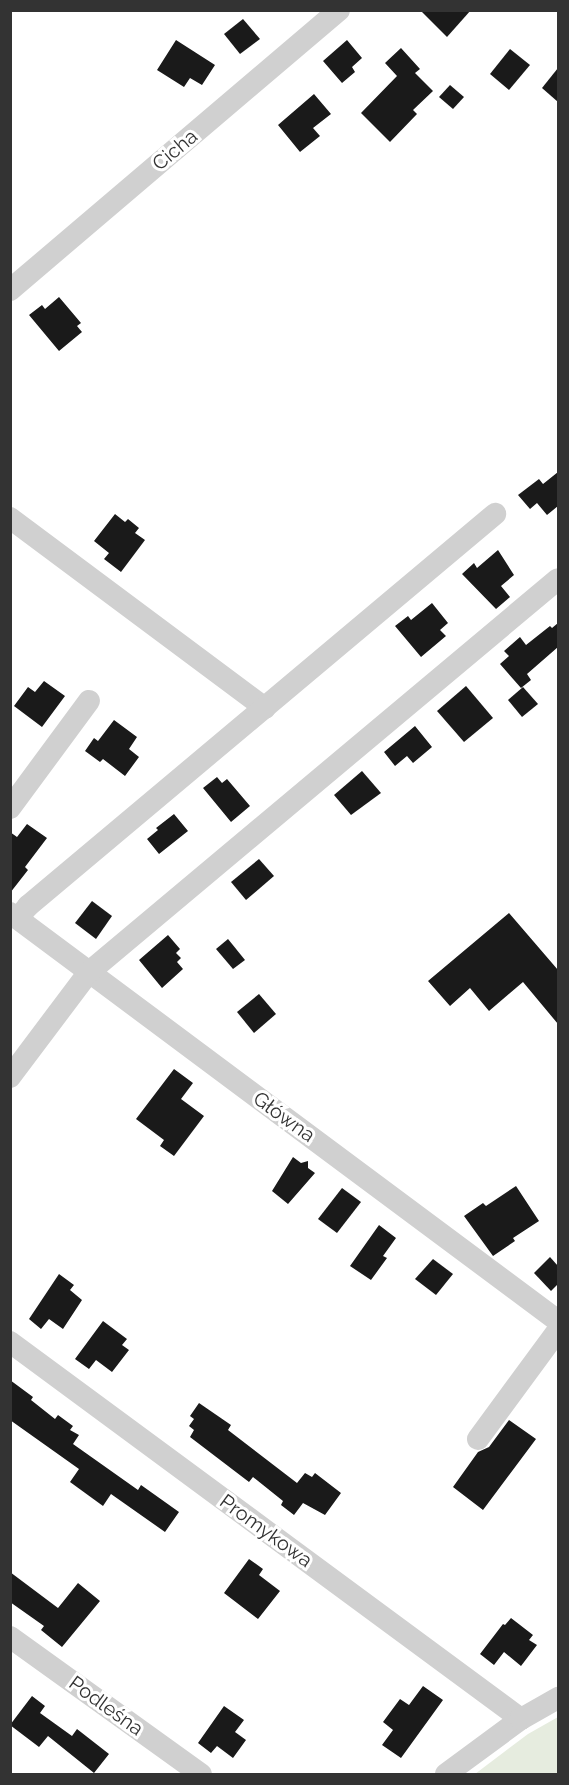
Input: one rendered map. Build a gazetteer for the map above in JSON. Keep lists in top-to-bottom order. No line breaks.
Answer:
{"streets":{"street":["Cicha","Główna","Promykowa","Podleśna"]}}
